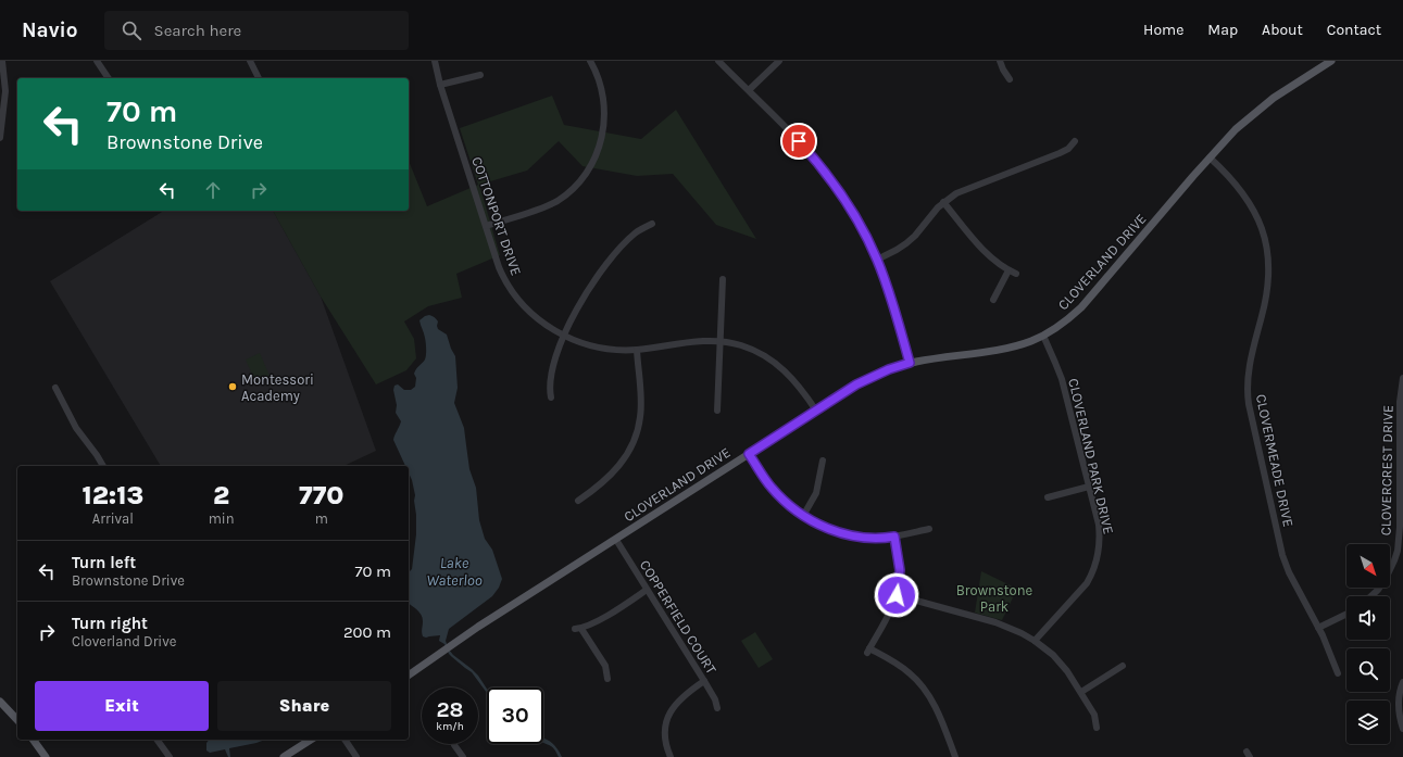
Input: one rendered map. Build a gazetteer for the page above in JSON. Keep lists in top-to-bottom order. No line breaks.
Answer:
{"streets":{"main road":["CLOVERLAND DRIVE"],"street":["COTTONPORT DRIVE","CLOVERLAND PARK DRIVE","CLOVERMEADE DRIVE","CLOVERCREST DRIVE","COPPERFIELD COURT"]},"crossings":[["COTTONPORT DRIVE","CLOVERLAND DRIVE"],["CLOVERLAND DRIVE","CLOVERLAND PARK DRIVE"],["CLOVERLAND DRIVE","CLOVERMEADE DRIVE"],["CLOVERLAND DRIVE","COPPERFIELD COURT"]],"water":["Lake Waterloo"],"parks":["Brownstone Park"],"places":["Montessori Academy"],"north":"bottom right","page":{"header":"Navio","search":"Search here","nav":["Home","Map","About","Contact"],"turn":["70 m","Brownstone Drive"],"eta":["12:13","Arrival","2","min","770","m"],"list":[{"name":"Turn left","note":"Brownstone Drive","value":"70 m"},{"name":"Turn right","note":"Cloverland Drive","value":"200 m"}],"buttons":["Exit","Share"],"speed":"28 km/h","limit":"30"}}
